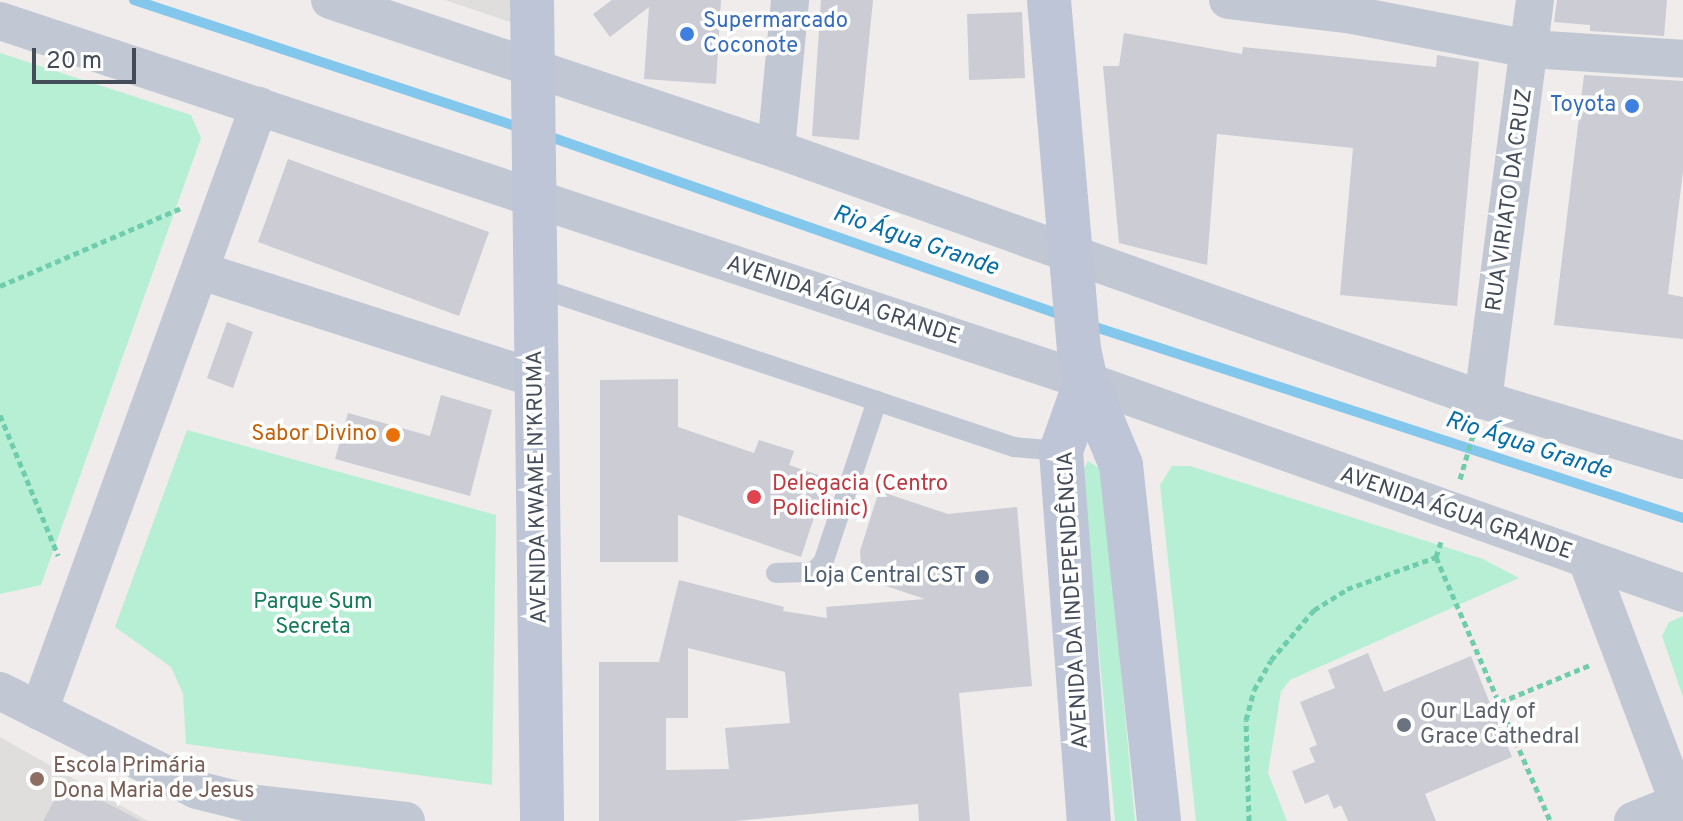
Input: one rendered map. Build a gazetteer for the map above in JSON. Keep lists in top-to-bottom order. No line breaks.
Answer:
{"streets":{"street":["RUA VIRIATO DA CRUZ","AVENIDA ÁGUA GRANDE","AVENIDA KWAME N’KRUMA","AVENIDA DA INDEPENDÊNCIA"]},"crossings":[["AVENIDA ÁGUA GRANDE","AVENIDA KWAME N’KRUMA"],["AVENIDA ÁGUA GRANDE","AVENIDA DA INDEPENDÊNCIA"]],"water":["Rio Água Grande"],"parks":["Parque Sum Secreta"],"places":["Supermarcado Coconote","Toyota","Sabor Divino","Delegacia (Centro Policlinic)","Loja Central CST","Our Lady of Grace Cathedral","Escola Primária Dona Maria de Jesus"],"scale_bar":"20 m"}
